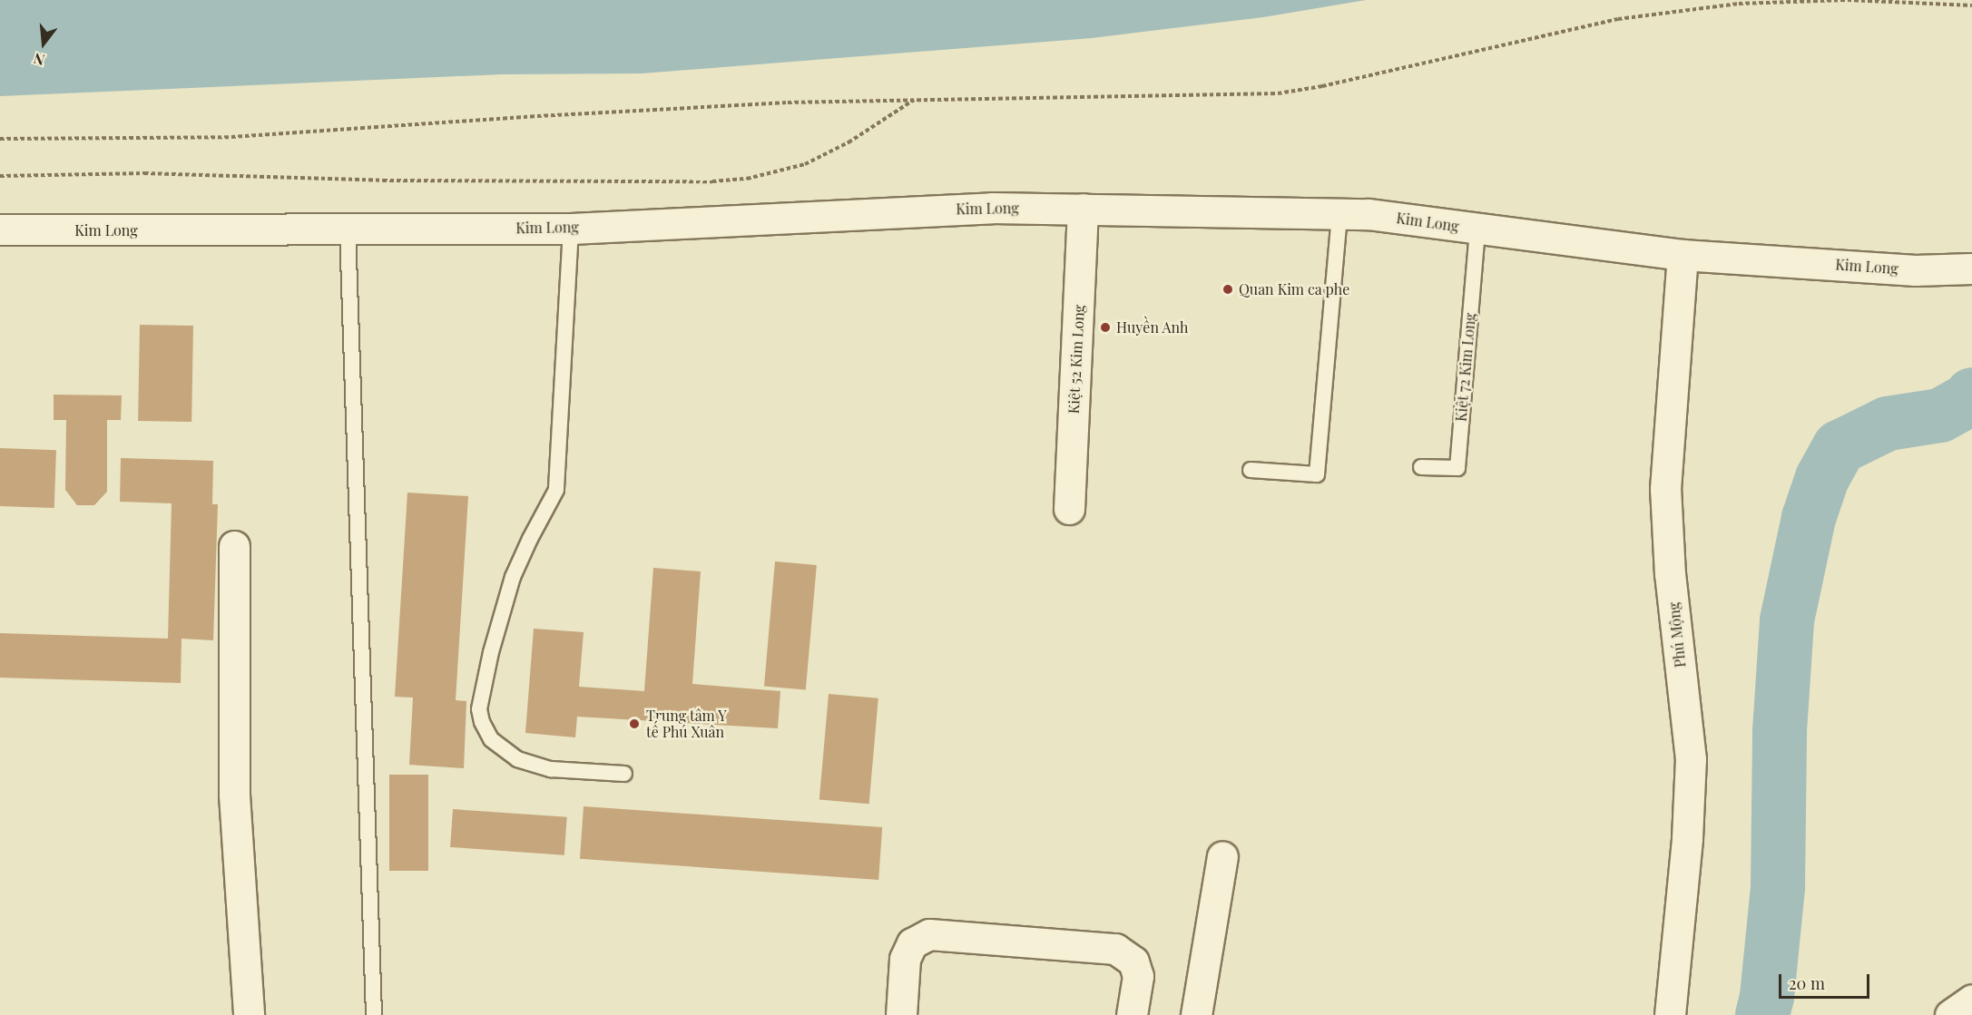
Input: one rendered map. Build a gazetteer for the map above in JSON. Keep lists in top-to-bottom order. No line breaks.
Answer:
{"streets":{"street":["Kim Long","Kiệt 52 Kim Long","Phú Mộng"],"lane":["Kiệt 72 Kim Long"]},"crossings":[["Kim Long","Kiệt 52 Kim Long"],["Kim Long","Kiệt 72 Kim Long"],["Kim Long","Phú Mộng"]],"places":["Quan Kim ca phe","Huyền Anh","Trung tâm Y tế Phú Xuân"],"scale_bar":"20 m","north":"bottom"}
